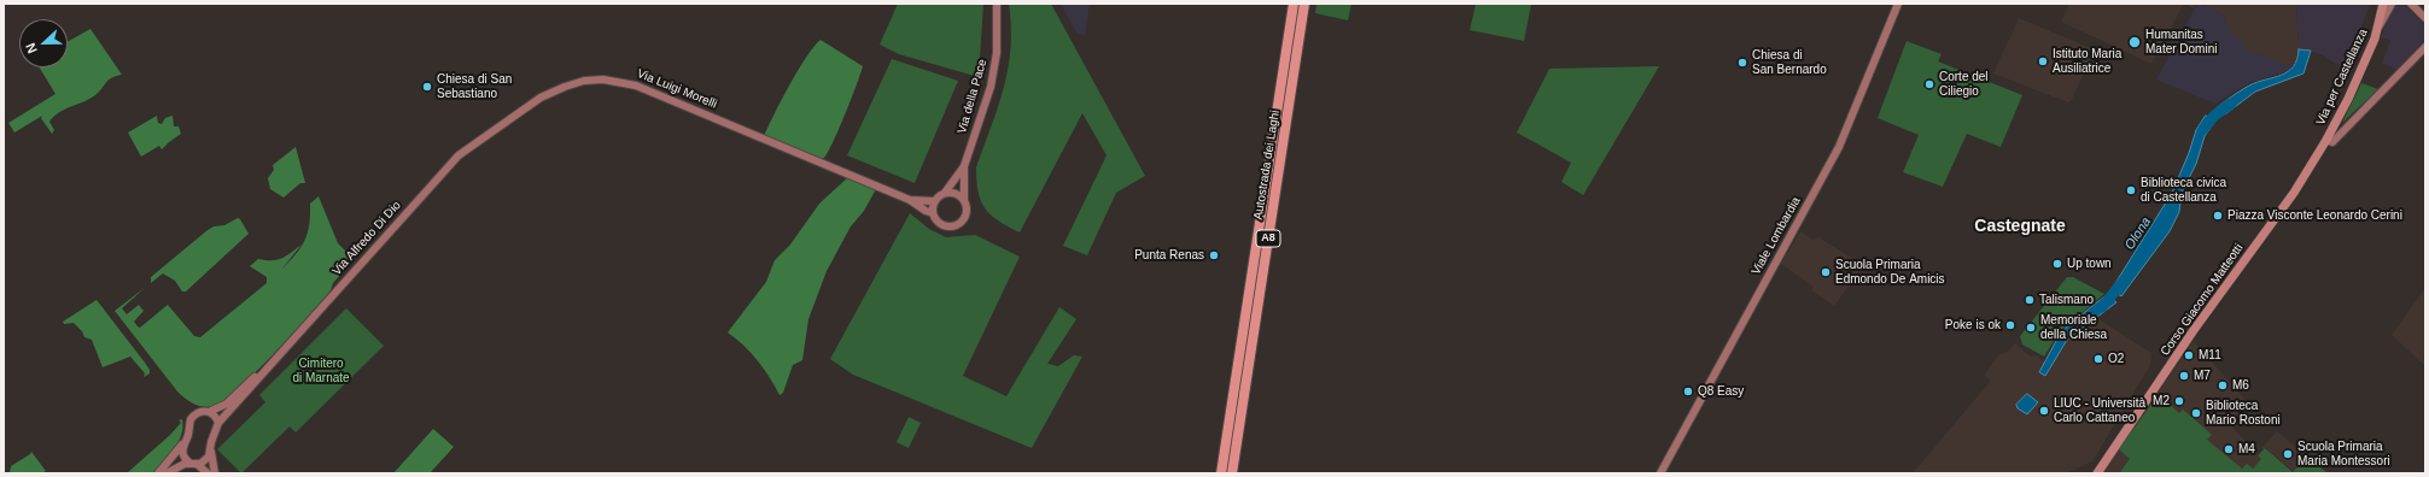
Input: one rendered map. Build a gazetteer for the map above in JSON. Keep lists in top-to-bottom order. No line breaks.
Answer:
{"streets":{"highway":["Autostrada dei Laghi","A8"],"main road":["Via per Castellanza","Via Luigi Morelli","Via della Pace","Viale Lombardia","Via Alfredo Di Dio","Corso Giacomo Matteotti"]},"crossings":[["Via per Castellanza","Corso Giacomo Matteotti"],["Via Luigi Morelli","Via Alfredo Di Dio"]],"districts":["Castegnate"],"water":["Olona"],"parks":["Cimitero di Marnate"],"places":["Humanitas Mater Domini","Istituto Maria Ausiliatrice","Chiesa di San Bernardo","Corte del Ciliegio","Chiesa di San Sebastiano","Biblioteca civica di Castellanza","Piazza Visconte Leonardo Cerini","Punta Renas","Up town","Scuola Primaria Edmondo De Amicis","Talismano","Poke is ok","Memoriale della Chiesa","M11","O2","M7","M6","Q8 Easy","M2","LIUC - Università Carlo Cattaneo","Biblioteca Mario Rostoni","M4","Scuola Primaria Maria Montessori"],"north":"left"}
